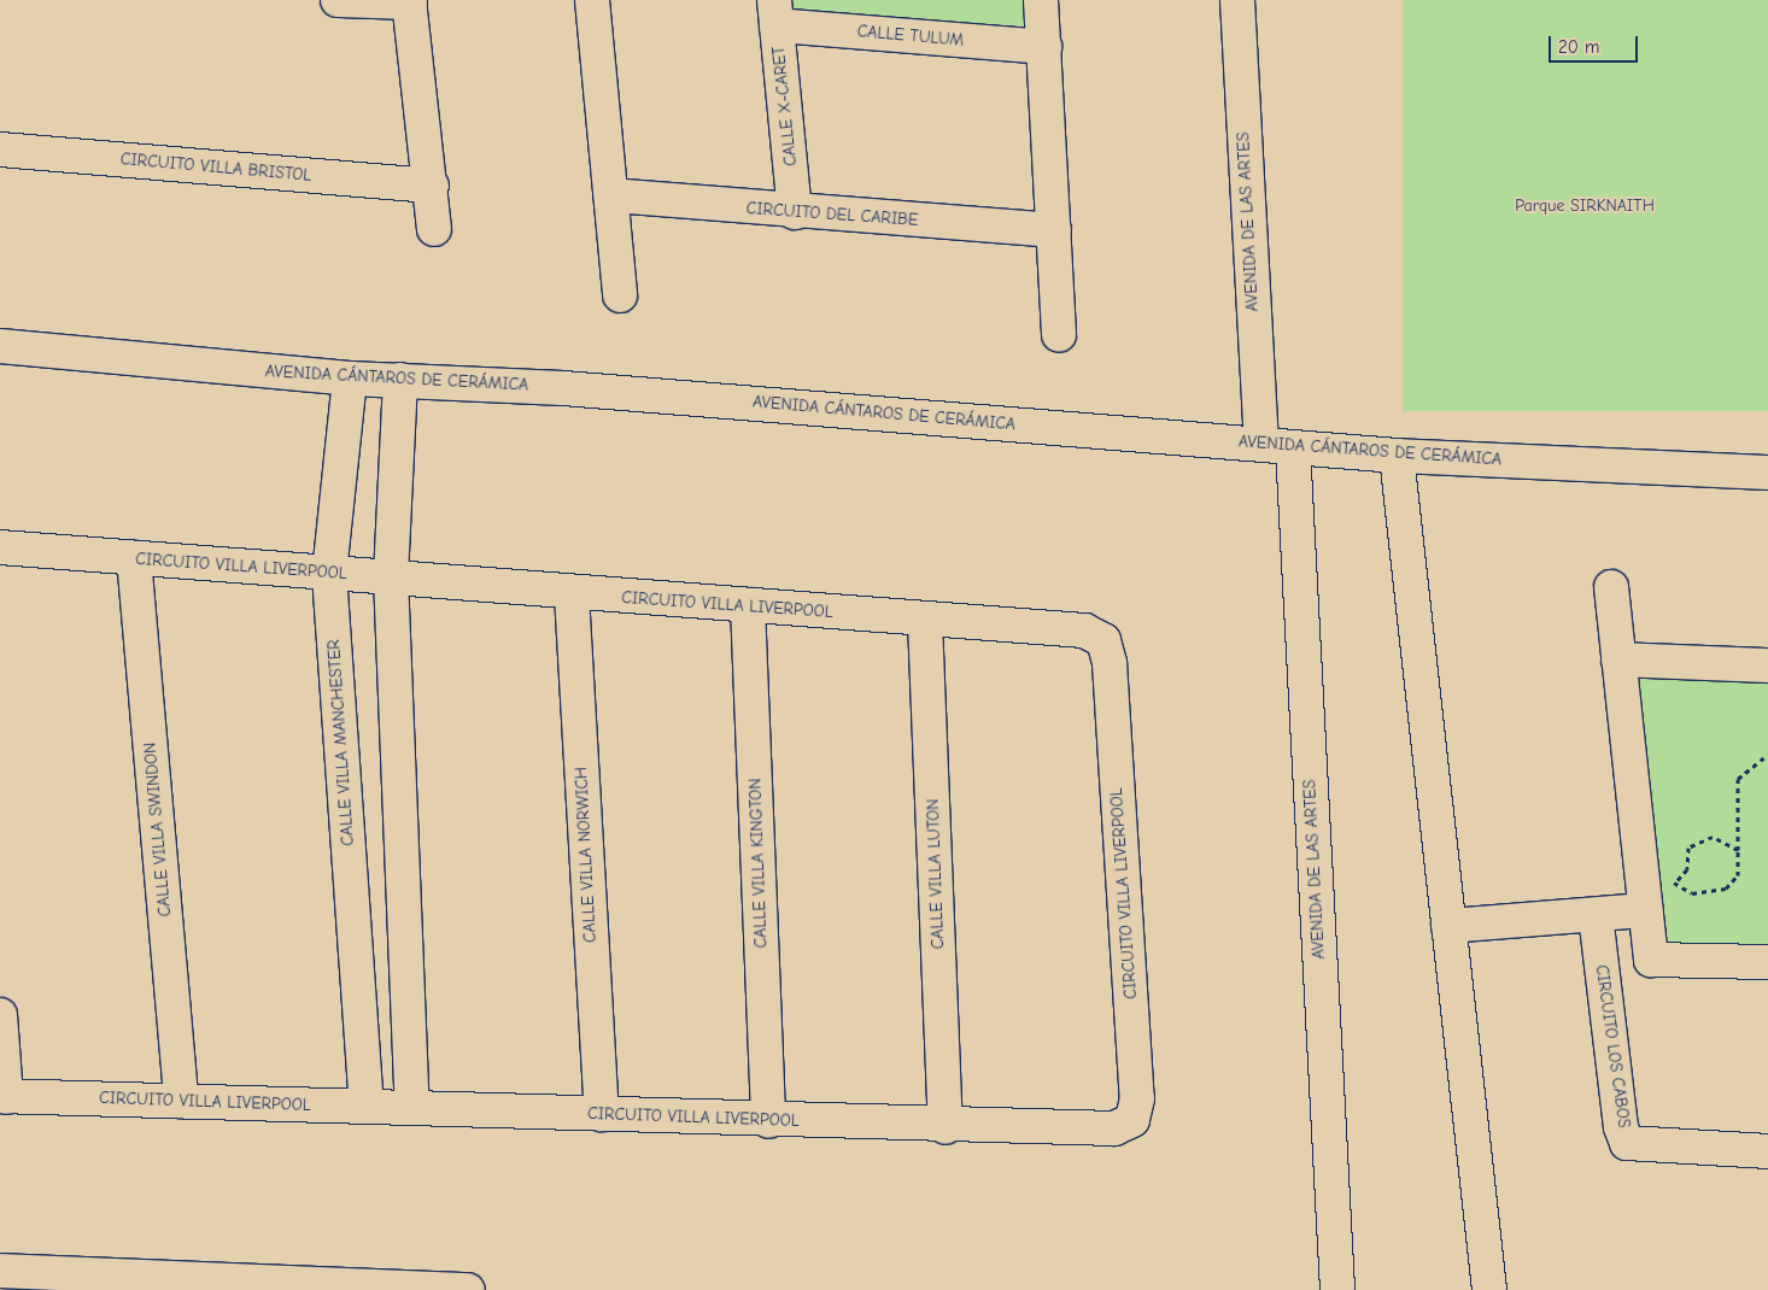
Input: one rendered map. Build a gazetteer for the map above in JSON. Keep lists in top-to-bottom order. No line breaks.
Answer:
{"streets":{"street":["CALLE TULUM","CALLE X-CARET","CIRCUITO VILLA BRISTOL","CIRCUITO DEL CARIBE","AVENIDA DE LAS ARTES","AVENIDA CÁNTAROS DE CERÁMICA","CIRCUITO VILLA LIVERPOOL","CALLE VILLA MANCHESTER","CALLE VILLA SWINDON","CALLE VILLA NORWICH","CALLE VILLA KINGTON","CALLE VILLA LUTON","CIRCUITO LOS CABOS"]},"crossings":[["CALLE TULUM","CALLE X-CARET"],["CALLE X-CARET","CIRCUITO DEL CARIBE"],["AVENIDA DE LAS ARTES","AVENIDA CÁNTAROS DE CERÁMICA"],["AVENIDA CÁNTAROS DE CERÁMICA","CALLE VILLA MANCHESTER"],["CIRCUITO VILLA LIVERPOOL","CALLE VILLA MANCHESTER"],["CIRCUITO VILLA LIVERPOOL","CALLE VILLA SWINDON"],["CIRCUITO VILLA LIVERPOOL","CALLE VILLA NORWICH"],["CIRCUITO VILLA LIVERPOOL","CALLE VILLA KINGTON"],["CIRCUITO VILLA LIVERPOOL","CALLE VILLA LUTON"]],"parks":["Parque SIRKNAITH"],"scale_bar":"20 m"}
